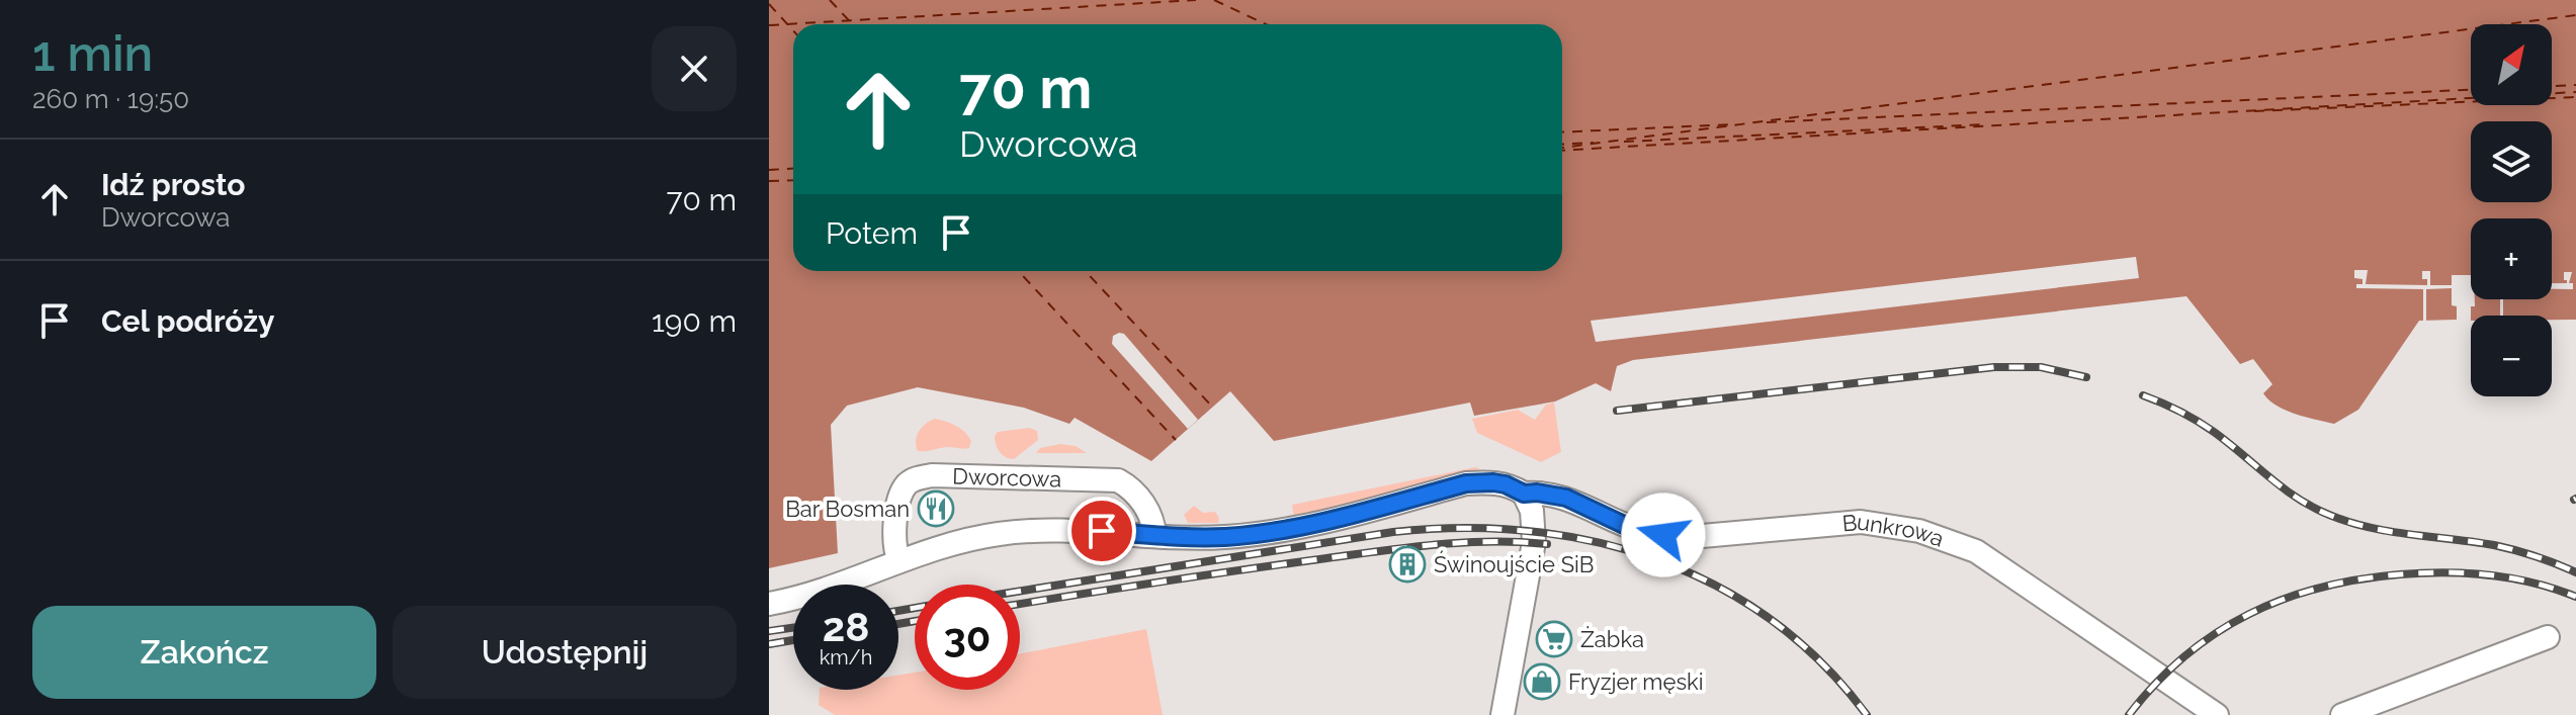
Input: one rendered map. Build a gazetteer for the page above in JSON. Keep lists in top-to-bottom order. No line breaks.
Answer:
{"streets":{"street":["Dworcowa","Bunkrowa"]},"places":{"restaurant":["Bar Bosman"],"building":["Świnoujście SiB"],"supermarket":["Żabka"],"shop":["Fryzjer męski"]},"north":"top right","page":{"heading":["1 min","260 m · 19:50"],"map_buttons":["+","−"],"turn":["70 m","Dworcowa"],"list":[{"name":"Idź prosto","note":"Dworcowa","value":"70 m"},{"name":"Cel podróży","value":"190 m"}],"then":"Potem","speed":"28 km/h","limit":"30","buttons":["Zakończ","Udostępnij"]}}
